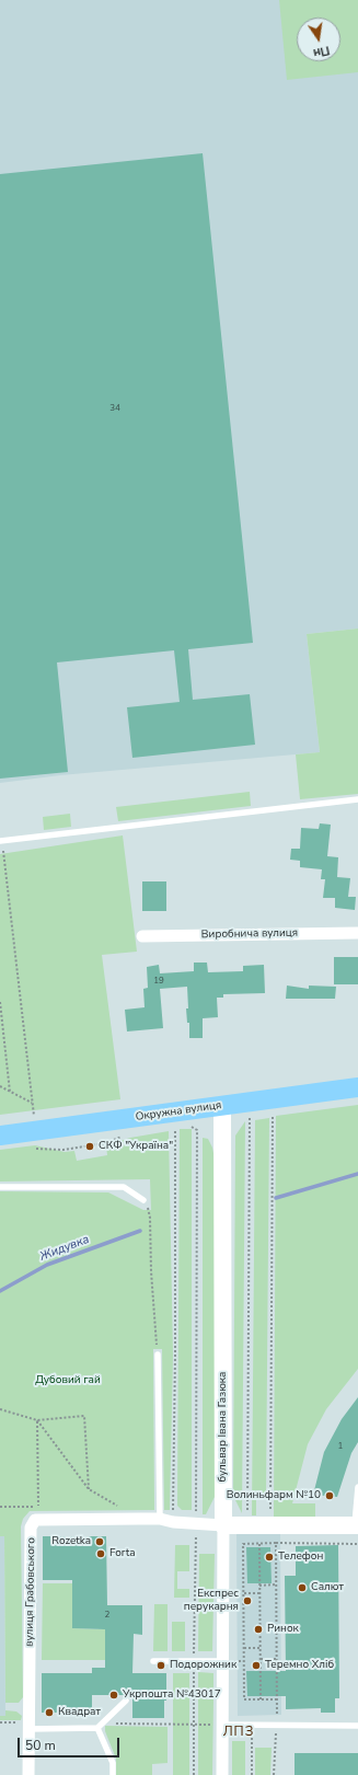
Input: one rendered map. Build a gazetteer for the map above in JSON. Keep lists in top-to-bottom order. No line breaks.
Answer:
{"streets":{"main road":["Окружна вулиця"],"street":["Виробнича вулиця","бульвар Івана Газюка","вулиця Грабовського"]},"crossings":[["Окружна вулиця","бульвар Івана Газюка"],["бульвар Івана Газюка","вулиця Грабовського"]],"districts":["ЛПЗ"],"water":["Жидувка"],"parks":["Дубовий гай"],"places":["СКФ \"Україна\"","Волиньфарм №10","Rozetka","Forta","Телефон","Салют","Експрес перукарня","Ринок","Подорожник","Теремно Хліб","Укрпошта №43017","Квадрат"],"house_numbers":["34","19","1","2"],"scale_bar":"50 m","north":"bottom"}
